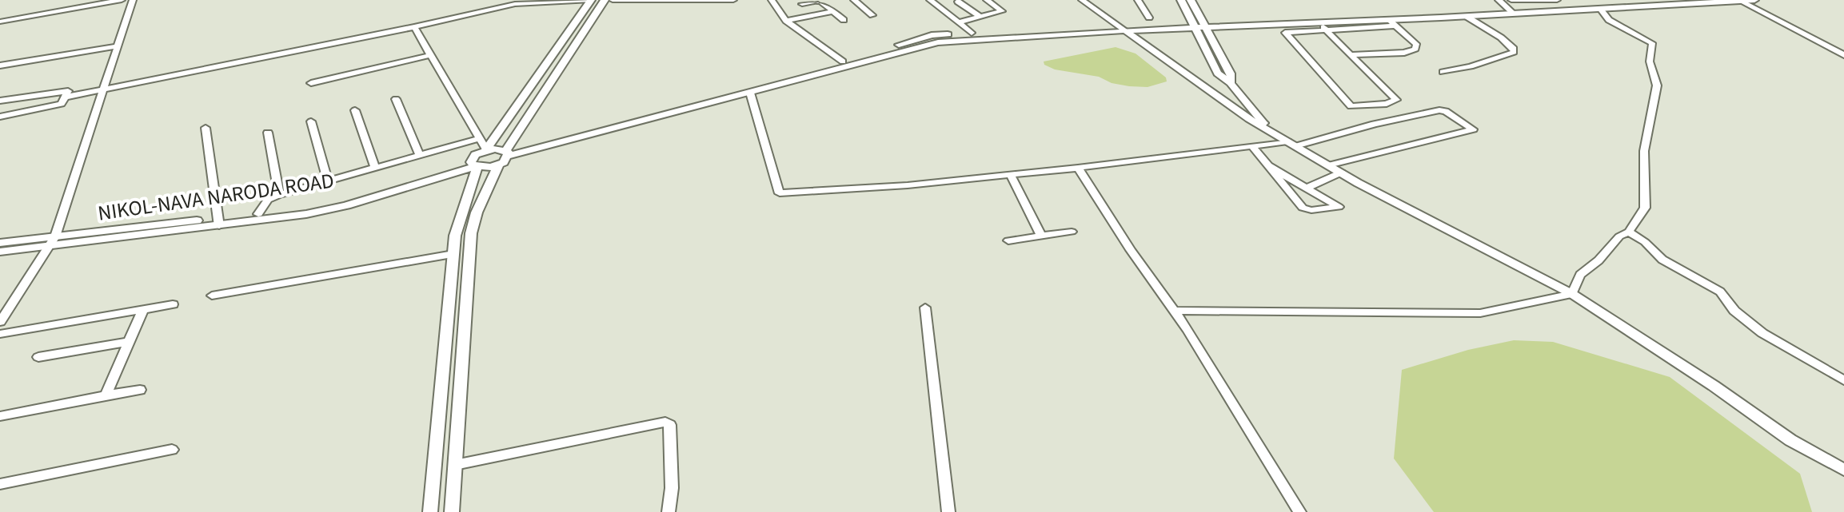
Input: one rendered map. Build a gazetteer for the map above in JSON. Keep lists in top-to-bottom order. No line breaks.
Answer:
{"streets":{"street":["NIKOL-NAVA NARODA ROAD"]}}
